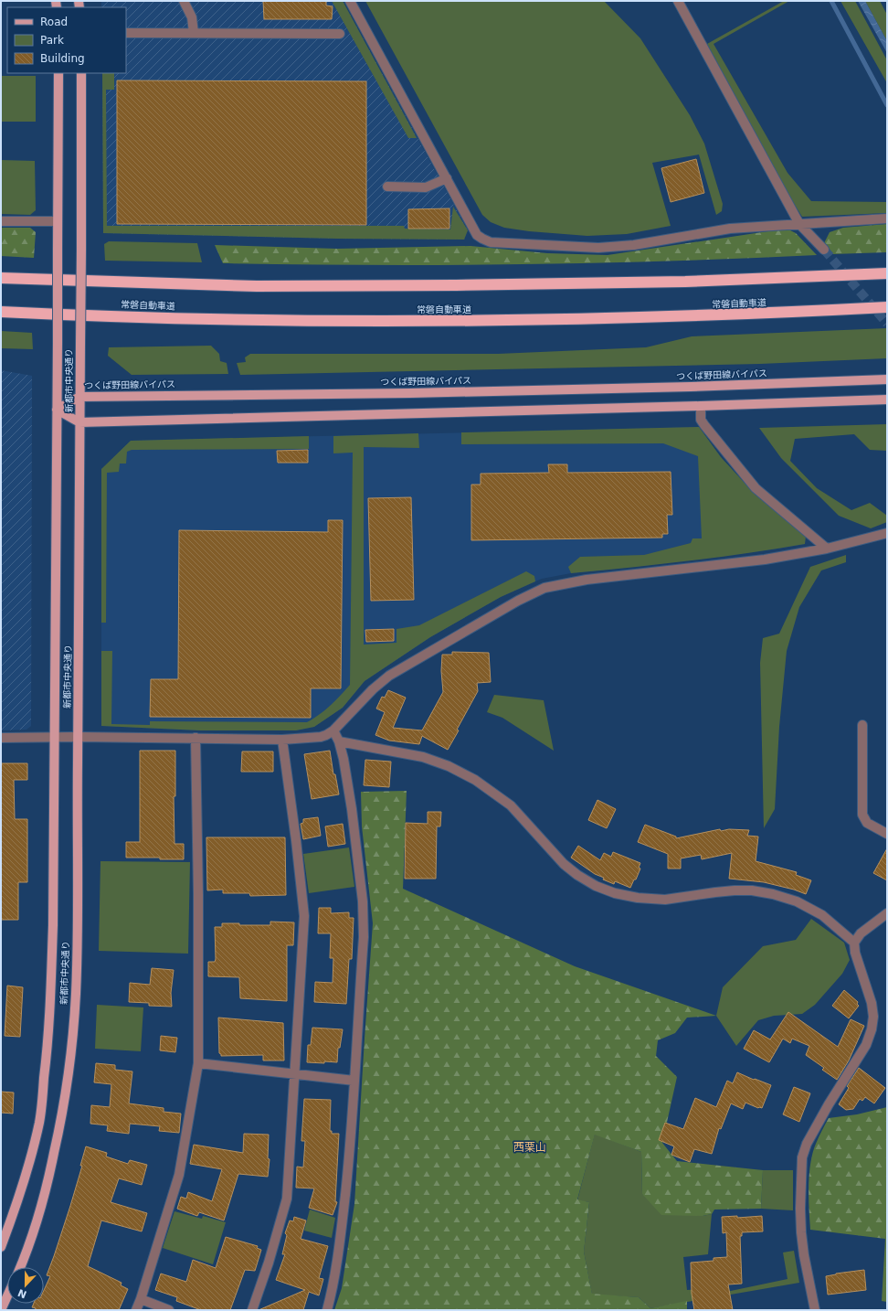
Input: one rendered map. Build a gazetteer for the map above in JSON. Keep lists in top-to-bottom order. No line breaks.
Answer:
{"streets":{"highway":["常磐自動車道"],"main road":["つくば野田線バイパス","新都市中央通り"]},"crossings":[["つくば野田線バイパス","新都市中央通り"]],"districts":["西栗山"],"legend":["Road","Park","Building"],"north":"bottom"}
